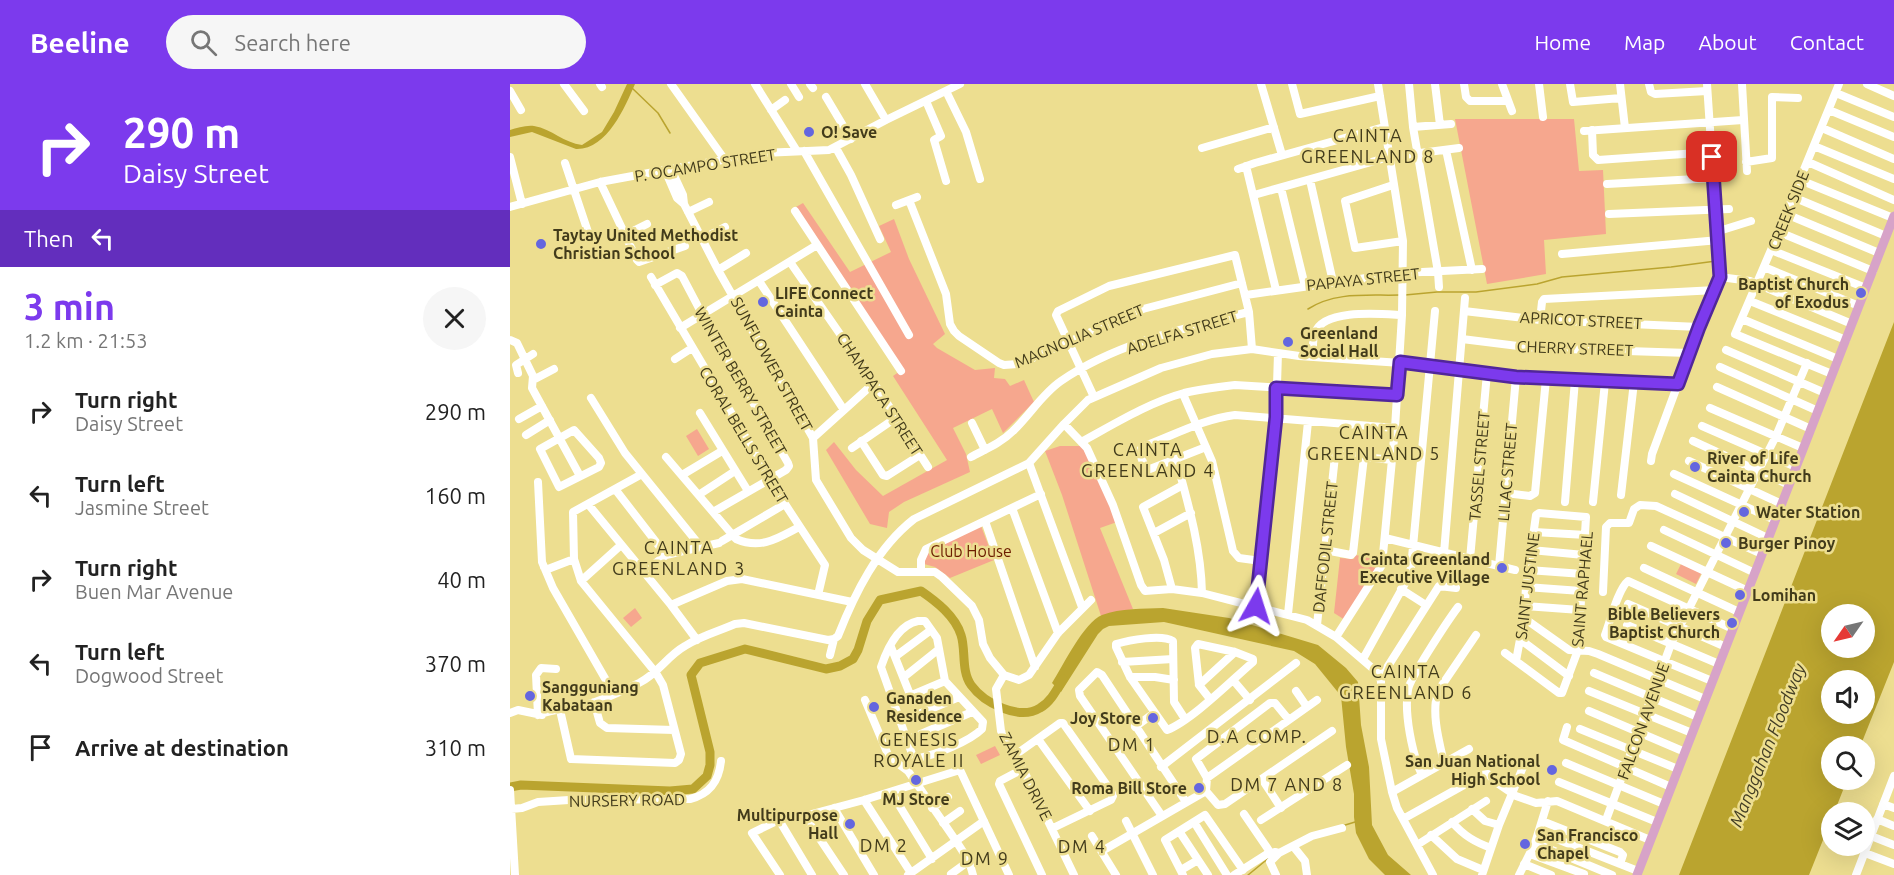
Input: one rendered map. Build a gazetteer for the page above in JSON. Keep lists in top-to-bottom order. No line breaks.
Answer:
{"streets":{"street":["P. OCAMPO STREET","CREEK SIDE","PAPAYA STREET","APRICOT STREET","ADELFA STREET","MAGNOLIA STREET","CHERRY STREET","SUNFLOWER STREET","WINTER BERRY STREET","CHAMPACA STREET","CORAL BELLS STREET","TASSEL STREET","LILAC STREET","DAFFODIL STREET","SAINT JUSTINE","SAINT RAPHAEL","FALCON AVENUE","ZAMIA DRIVE","NURSERY ROAD"]},"crossings":[["P. OCAMPO STREET","SUNFLOWER STREET"],["CREEK SIDE","FALCON AVENUE"],["SUNFLOWER STREET","ZAMIA DRIVE"],["WINTER BERRY STREET","CORAL BELLS STREET"],["SAINT JUSTINE","SAINT RAPHAEL"]],"districts":["CAINTA GREENLAND 8","CAINTA GREENLAND 5","CAINTA GREENLAND 4","CAINTA GREENLAND 3","CAINTA GREENLAND 6","D.A COMP.","GENESIS ROYALE II","DM 1","DM 7 AND 8","DM 2","DM 4","DM 9"],"water":["Manggahan Floodway"],"parks":["Club House"],"places":["O! Save","Taytay United Methodist Christian School","Baptist Church of Exodus","LIFE Connect Cainta","Greenland Social Hall","River of Life Cainta Church","Water Station","Burger Pinoy","Cainta Greenland Executive Village","Lomihan","Bible Believers Baptist Church","Sangguniang Kabataan","Ganaden Residence","Joy Store","San Juan National High School","MJ Store","Roma Bill Store","Multipurpose Hall","San Francisco Chapel"],"north":"bottom left","page":{"header":"Beeline","search":"Search here","nav":["Home","Map","About","Contact"],"turn":["290 m","Daisy Street"],"then":"Then","heading":["3 min","1.2 km · 21:53"],"list":[{"name":"Turn right","note":"Daisy Street","value":"290 m"},{"name":"Turn left","note":"Jasmine Street","value":"160 m"},{"name":"Turn right","note":"Buen Mar Avenue","value":"40 m"},{"name":"Turn left","note":"Dogwood Street","value":"370 m"},{"name":"Arrive at destination","value":"310 m"}]}}
